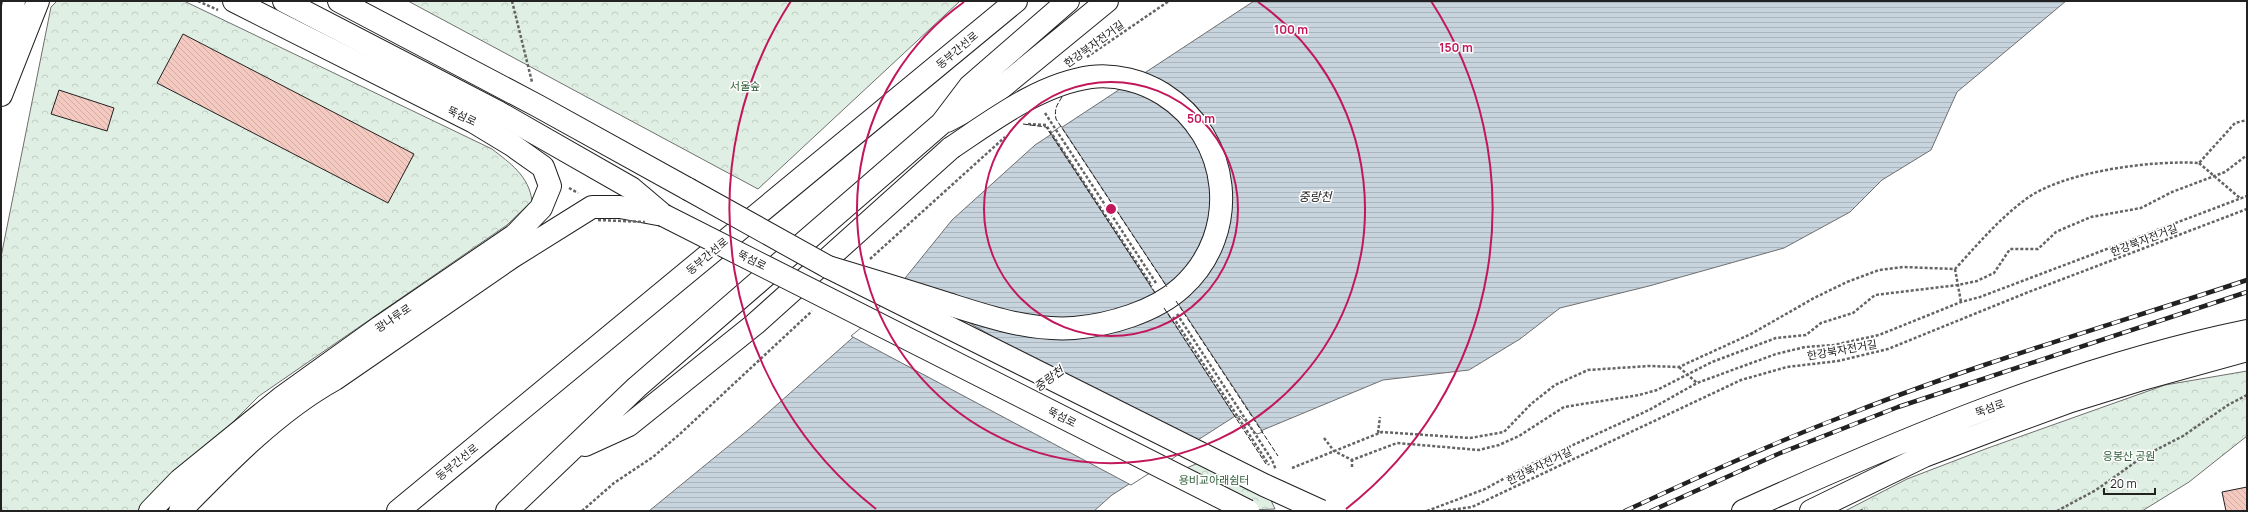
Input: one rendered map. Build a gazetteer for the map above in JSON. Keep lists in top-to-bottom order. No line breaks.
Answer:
{"streets":{"main road":["동부간선로","뚝섬로","광나루로"],"path":["한강북자전거길"]},"crossings":[["뚝섬로","광나루로"]],"water":["중랑천"],"parks":["서울숲","응봉산 공원","용비교아래쉼터"],"scale_bar":"20 m","rings":["100 m","150 m","50 m"]}
